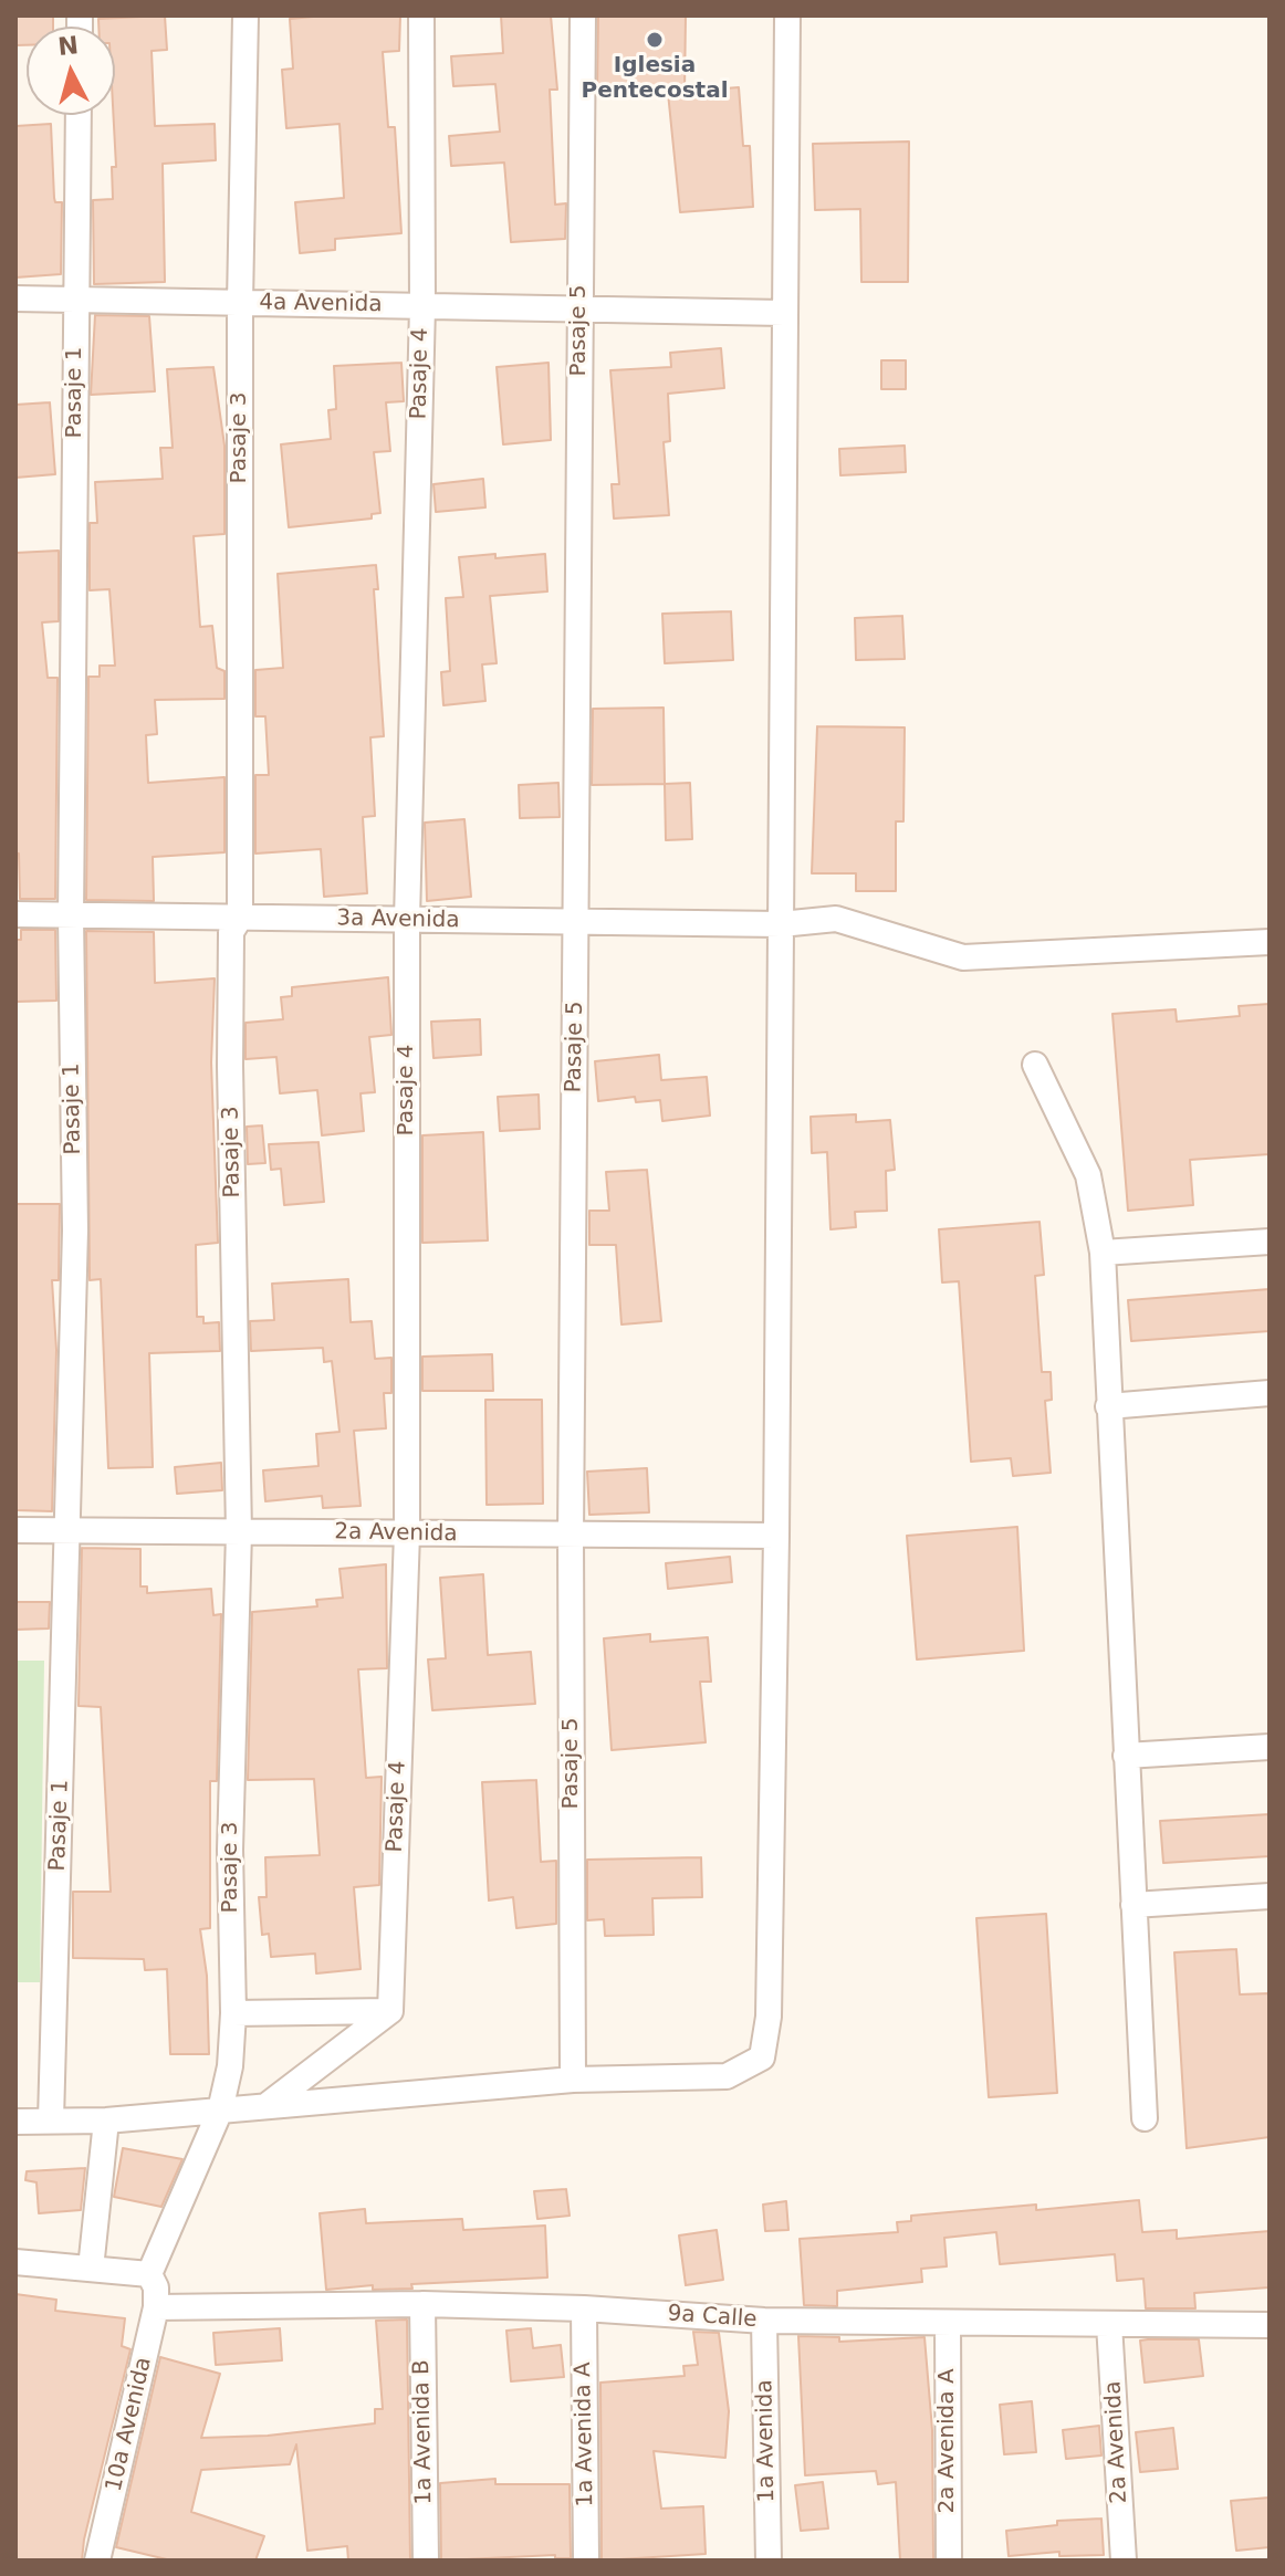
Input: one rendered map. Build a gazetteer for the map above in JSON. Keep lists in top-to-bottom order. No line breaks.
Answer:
{"streets":{"street":["4a Avenida","Pasaje 5","Pasaje 4","Pasaje 1","Pasaje 3","3a Avenida","2a Avenida","9a Calle","10a Avenida","1a Avenida B","1a Avenida A","1a Avenida","2a Avenida A"]},"crossings":[["4a Avenida","Pasaje 5"],["4a Avenida","Pasaje 4"],["4a Avenida","Pasaje 1"],["4a Avenida","Pasaje 3"],["Pasaje 5","3a Avenida"],["Pasaje 5","2a Avenida"],["Pasaje 4","3a Avenida"],["Pasaje 4","2a Avenida"],["Pasaje 1","3a Avenida"],["Pasaje 1","2a Avenida"],["Pasaje 3","3a Avenida"],["Pasaje 3","2a Avenida"],["Pasaje 3","9a Calle"],["Pasaje 3","10a Avenida"],["2a Avenida","9a Calle"],["9a Calle","10a Avenida"],["9a Calle","1a Avenida B"],["9a Calle","1a Avenida A"],["9a Calle","1a Avenida"],["9a Calle","2a Avenida A"]],"places":["Iglesia Pentecostal"],"north":"top"}
